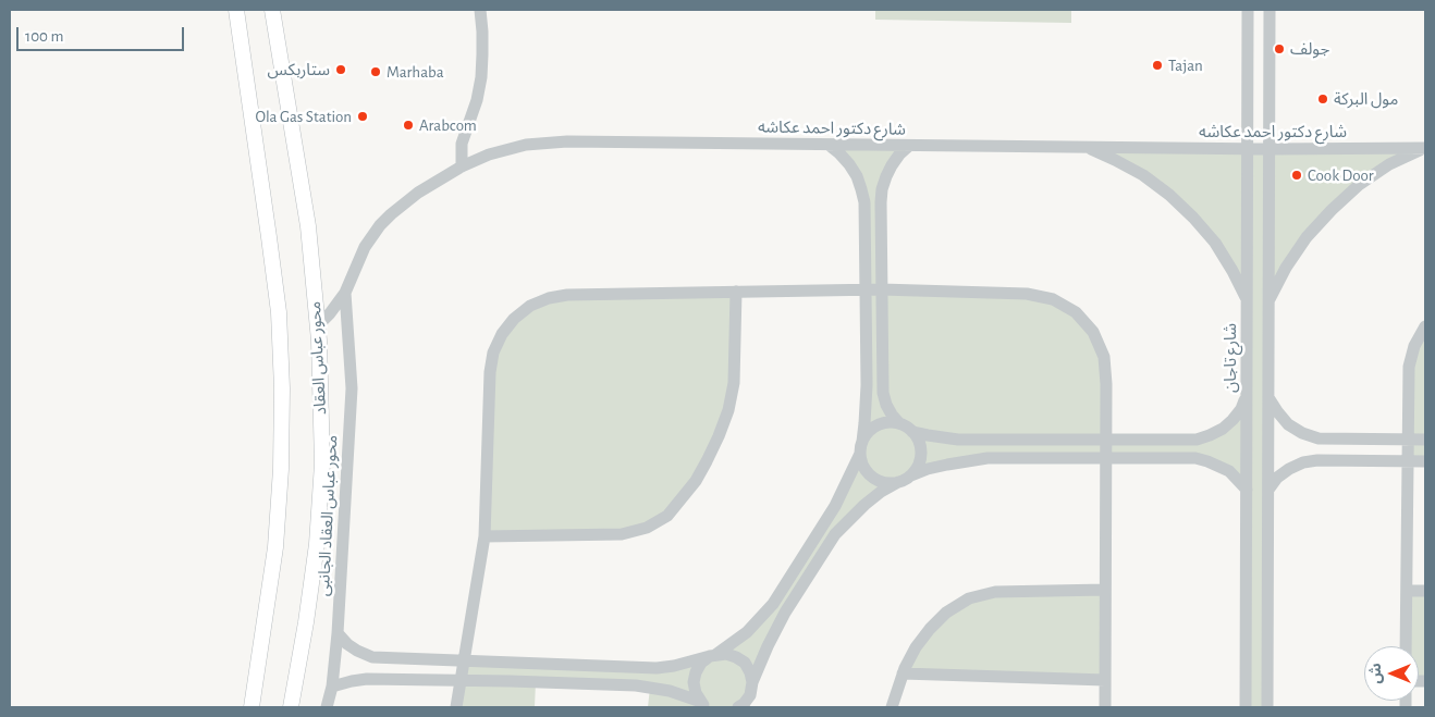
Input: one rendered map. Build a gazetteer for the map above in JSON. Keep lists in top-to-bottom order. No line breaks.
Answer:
{"streets":{"main road":["محور عباس العقاد"],"street":["شارع دكتور احمد عكاشه","شارع تاجان","محور عباس العقاد الجانبى"]},"crossings":[["شارع دكتور احمد عكاشه","محور عباس العقاد"],["شارع دكتور احمد عكاشه","شارع تاجان"],["شارع دكتور احمد عكاشه","محور عباس العقاد الجانبى"]],"places":["جولف","Tajan","ستاربكس","Marhaba","مول البركة","Ola Gas Station","Arabcom","Cook Door"],"scale_bar":"100 m","north":"left"}
